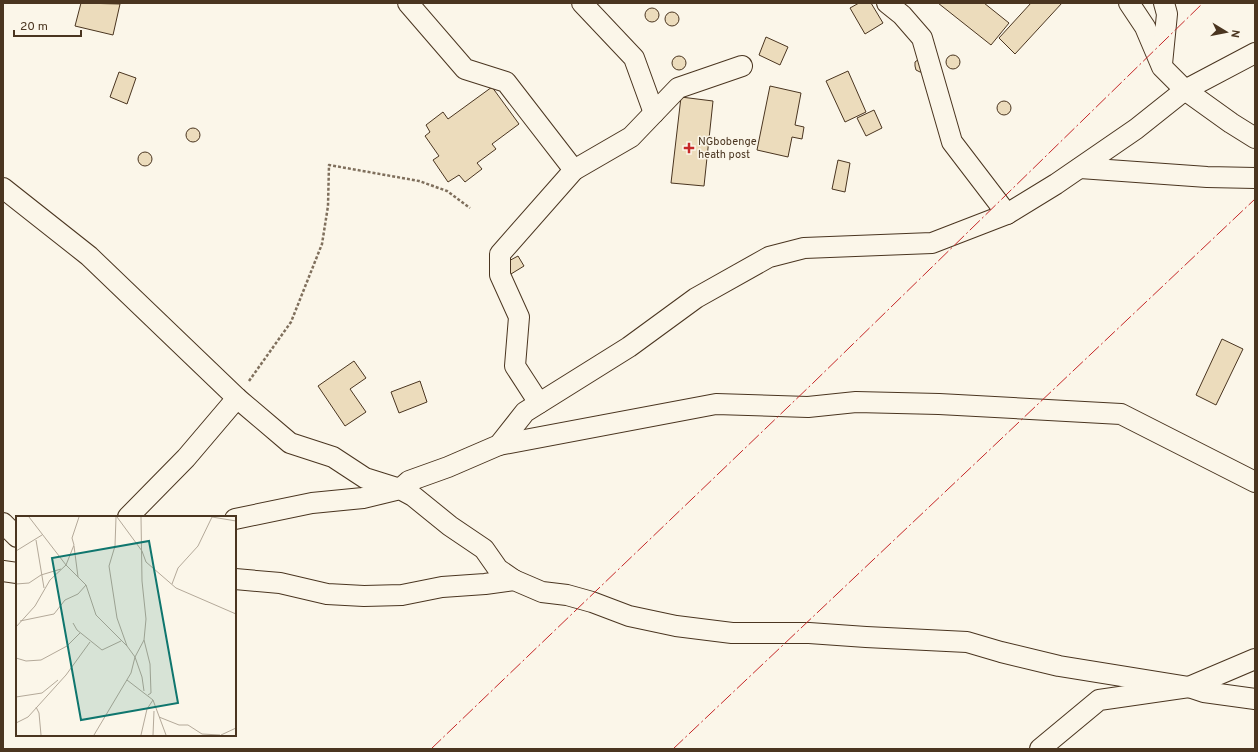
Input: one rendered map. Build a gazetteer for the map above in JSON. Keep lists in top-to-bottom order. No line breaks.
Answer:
{"places":{"health":["NGbobenge heath post"]},"scale_bar":"20 m","north":"right"}
